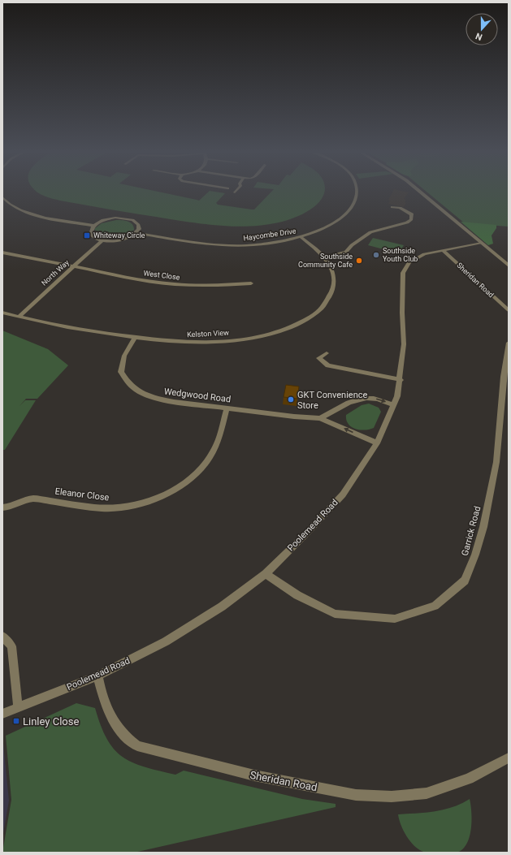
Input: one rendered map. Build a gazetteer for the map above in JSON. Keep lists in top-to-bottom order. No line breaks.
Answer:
{"streets":{"street":["Haycombe Drive","North Way","West Close","Sheridan Road","Kelston View","Wedgwood Road","Eleanor Close","Poolemead Road","Garrick Road"]},"crossings":[["Haycombe Drive","Kelston View"],["North Way","West Close"],["North Way","Kelston View"],["Sheridan Road","Poolemead Road"],["Kelston View","Wedgwood Road"],["Wedgwood Road","Eleanor Close"],["Wedgwood Road","Poolemead Road"],["Poolemead Road","Garrick Road"]],"places":{"transit":["Whiteway Circle","Linley Close"],"other":["Southside Youth Club","Southside Community Cafe","GKT Convenience Store"]},"north":"bottom"}
